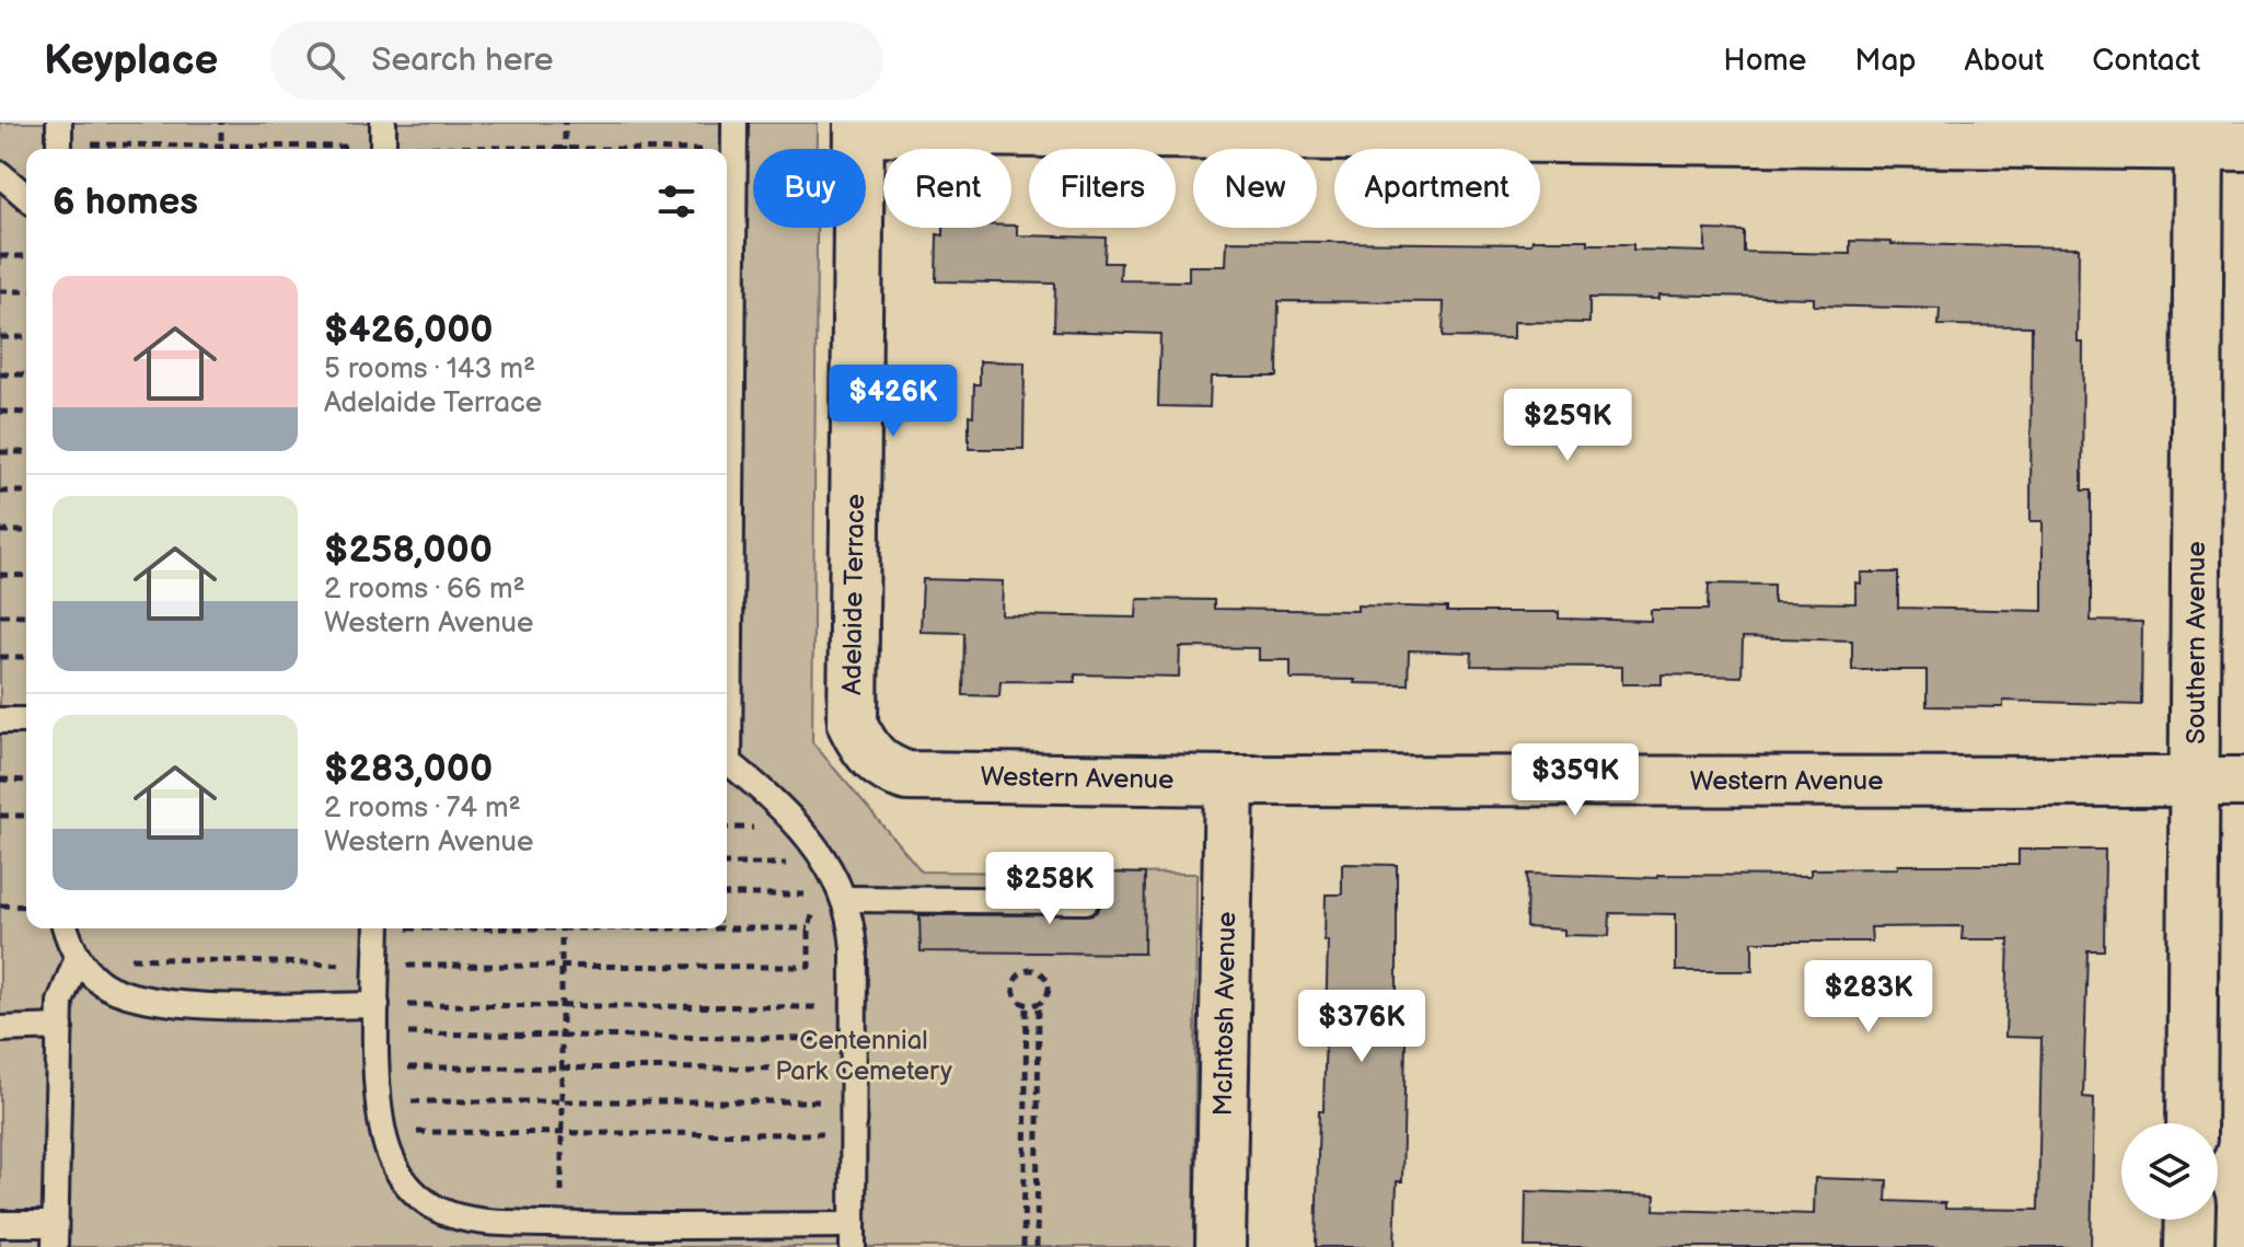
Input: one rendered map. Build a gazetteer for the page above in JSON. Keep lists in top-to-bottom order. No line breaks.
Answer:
{"streets":{"street":["Adelaide Terrace","Southern Avenue","Western Avenue","McIntosh Avenue"]},"crossings":[["Adelaide Terrace","Western Avenue"],["Southern Avenue","Western Avenue"],["Western Avenue","McIntosh Avenue"]],"parks":["Centennial Park Cemetery"],"page":{"header":"Keyplace","search":"Search here","nav":["Home","Map","About","Contact"],"chip":["Buy","Rent","Filters","New","Apartment"],"heading":"6 homes","list":[{"name":"$426,000","note":"5 rooms · 143 m² · Adelaide Terrace"},{"name":"$258,000","note":"2 rooms · 66 m² · Western Avenue"},{"name":"$283,000","note":"2 rooms · 74 m² · Western Avenue"}],"price":["$426K","$259K","$359K","$258K","$283K","$376K"]}}
